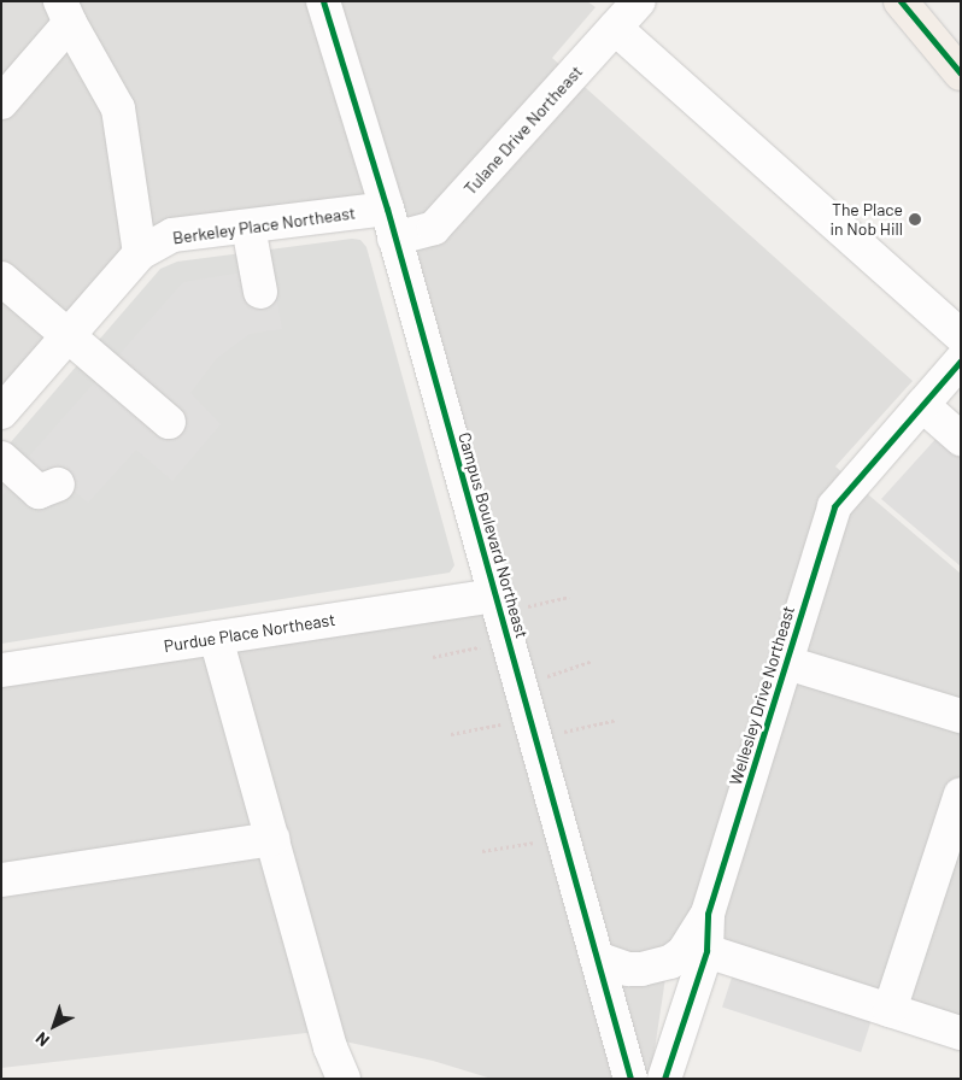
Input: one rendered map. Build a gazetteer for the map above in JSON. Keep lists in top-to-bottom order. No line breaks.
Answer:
{"streets":{"street":["Tulane Drive Northeast","Berkeley Place Northeast","Campus Boulevard Northeast","Purdue Place Northeast","Wellesley Drive Northeast"]},"crossings":[["Tulane Drive Northeast","Berkeley Place Northeast"],["Tulane Drive Northeast","Campus Boulevard Northeast"],["Berkeley Place Northeast","Campus Boulevard Northeast"],["Campus Boulevard Northeast","Purdue Place Northeast"]],"places":["The Place in Nob Hill"],"north":"bottom left"}
